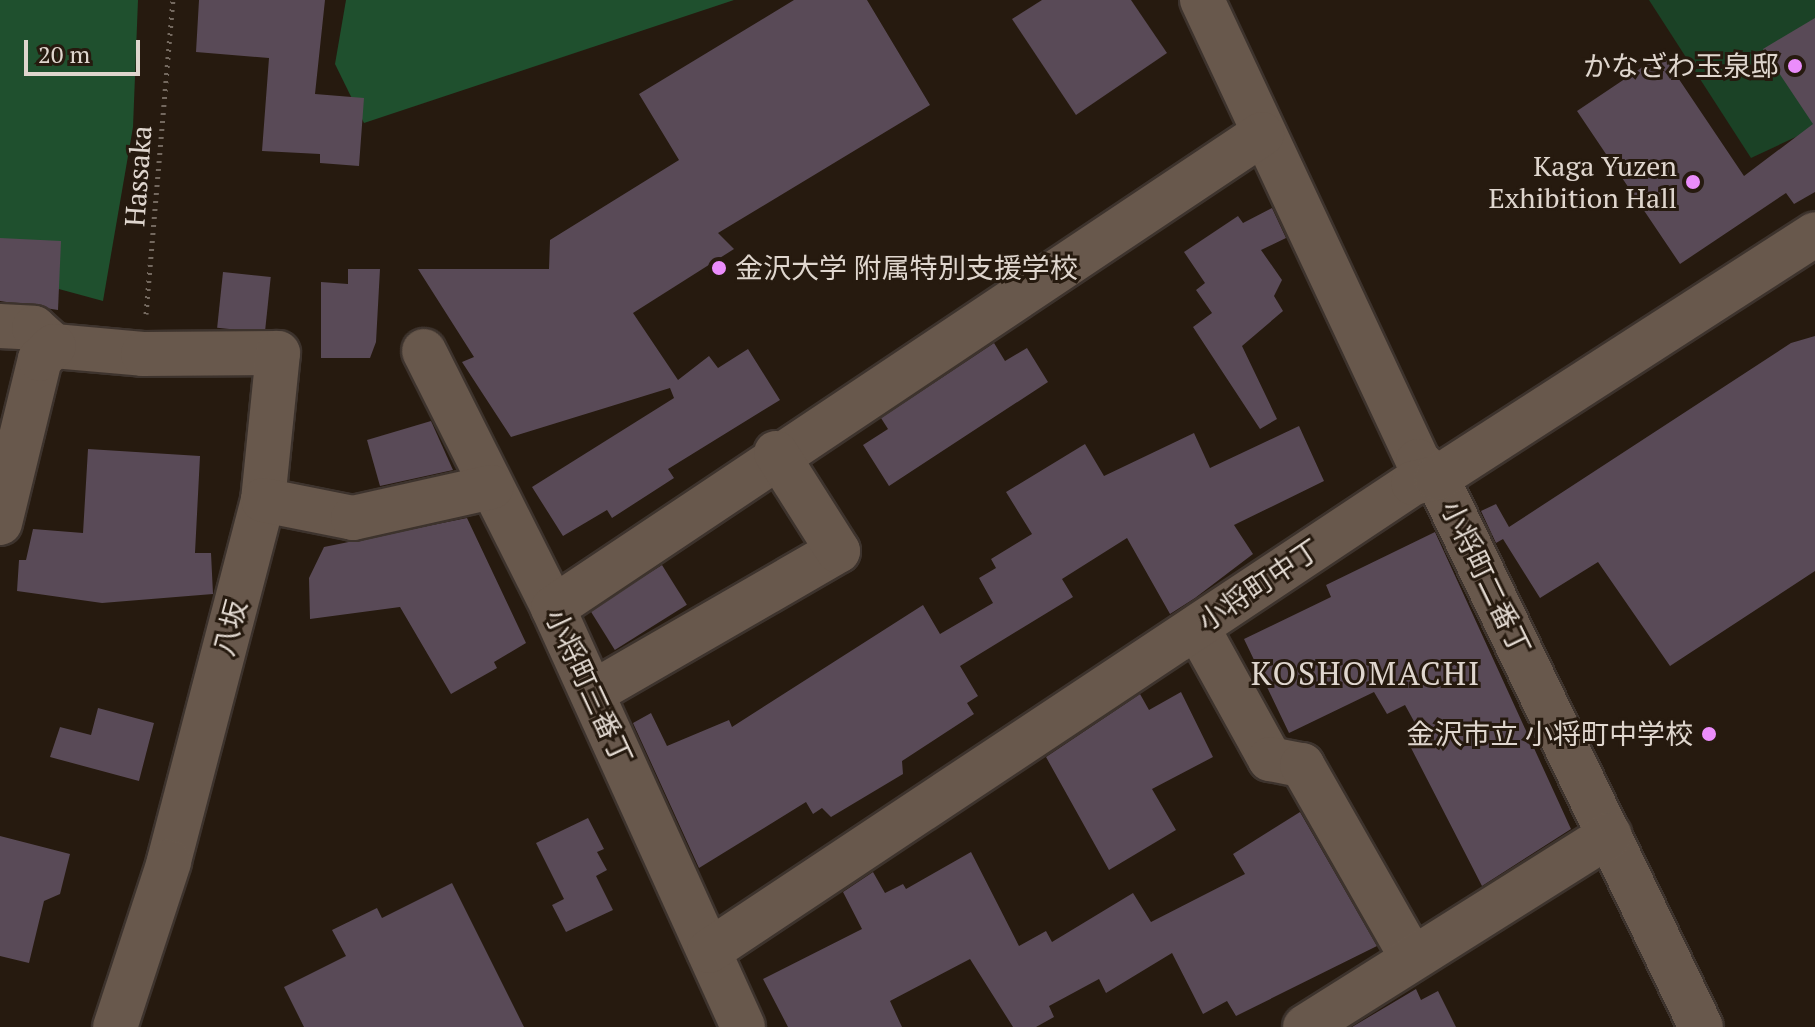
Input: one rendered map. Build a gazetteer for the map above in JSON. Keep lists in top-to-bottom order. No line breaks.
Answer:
{"streets":{"street":["小将町二番丁","小将町中丁","八坂","小将町三番丁"],"path":["Hassaka"]},"crossings":[["Hassaka","八坂"],["小将町二番丁","小将町中丁"],["小将町中丁","小将町三番丁"]],"districts":["KOSHOMACHI"],"places":["かなざわ玉泉邸","Kaga Yuzen Exhibition Hall","金沢大学 附属特別支援学校","金沢市立 小将町中学校"],"scale_bar":"20 m"}
